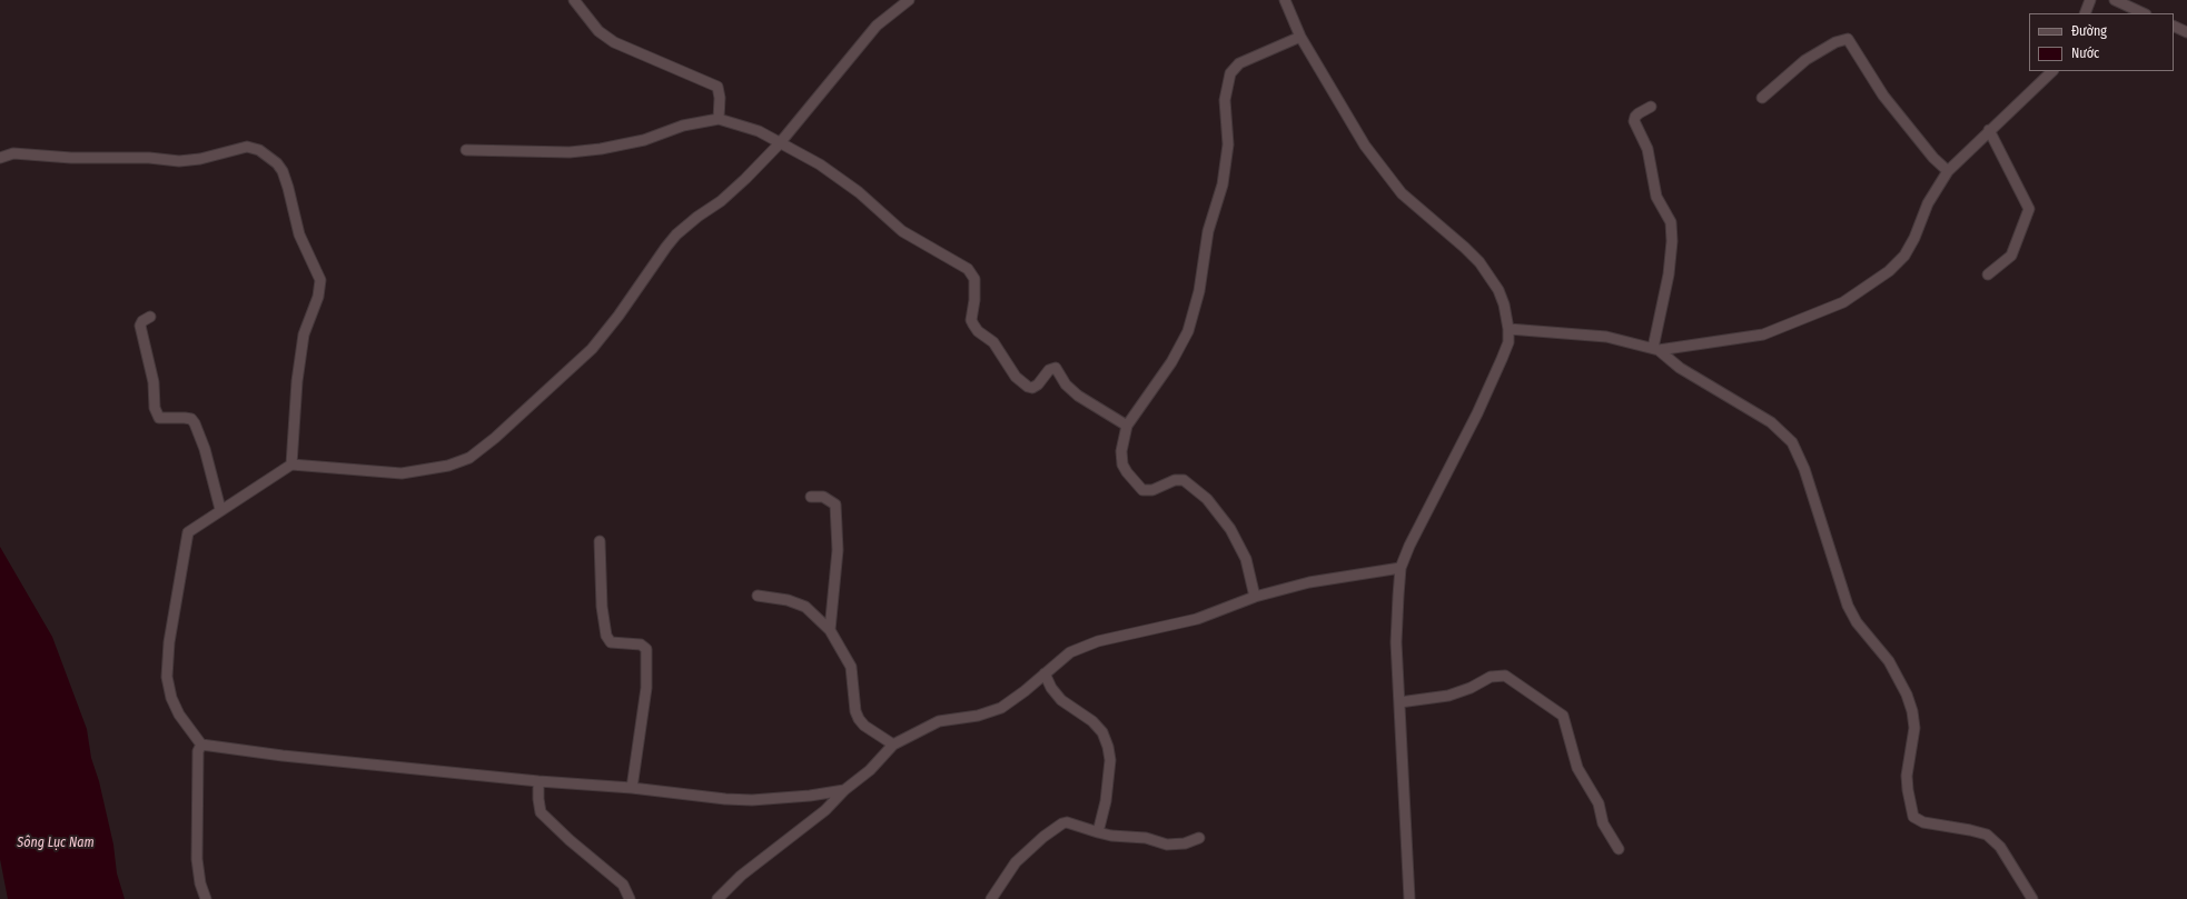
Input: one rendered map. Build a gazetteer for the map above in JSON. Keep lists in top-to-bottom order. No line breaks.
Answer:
{"water":["Sông Lục Nam"],"legend":["Đường","Nước"]}
